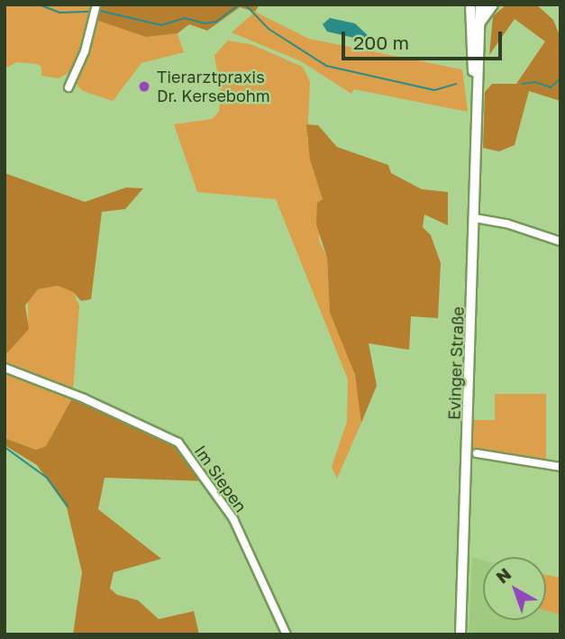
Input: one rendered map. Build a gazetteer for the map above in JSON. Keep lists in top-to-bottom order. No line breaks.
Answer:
{"streets":{"main road":["Evinger Straße"],"street":["Im Siepen"]},"places":["Tierarztpraxis Dr. Kersebohm"],"scale_bar":"200 m","north":"top left"}
